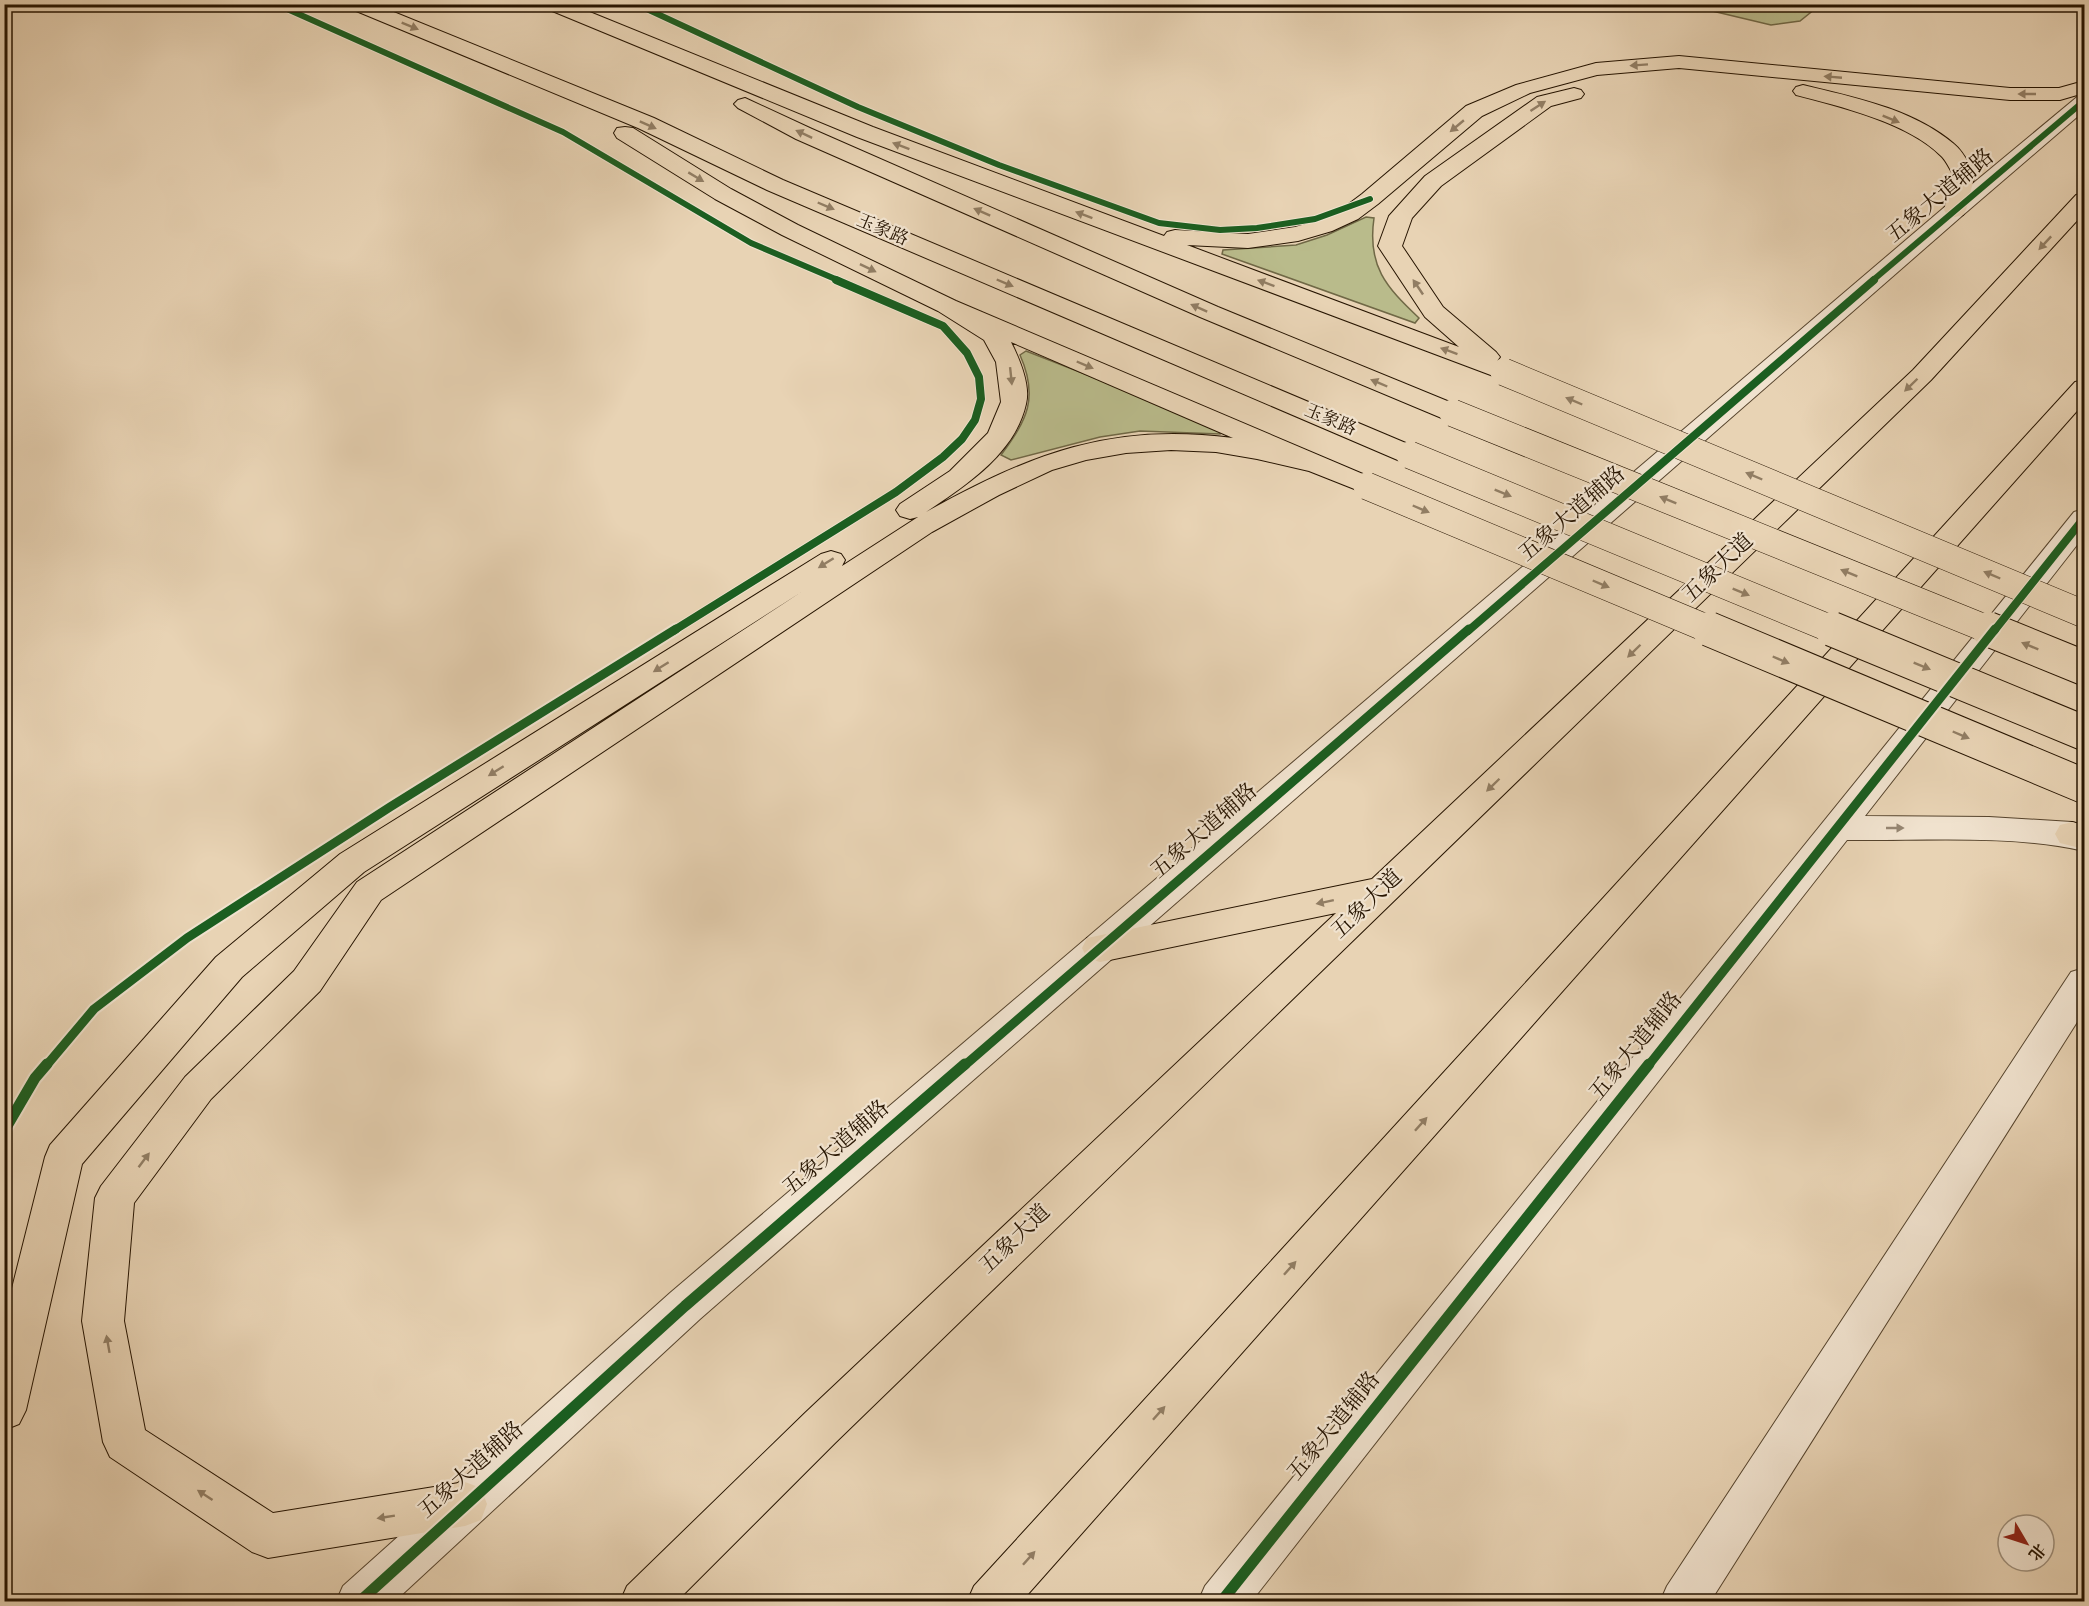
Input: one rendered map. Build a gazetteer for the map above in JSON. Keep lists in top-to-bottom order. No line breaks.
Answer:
{"streets":{"main road":["玉象路","五象大道"],"street":["五象大道辅路"]},"north":"bottom right"}
